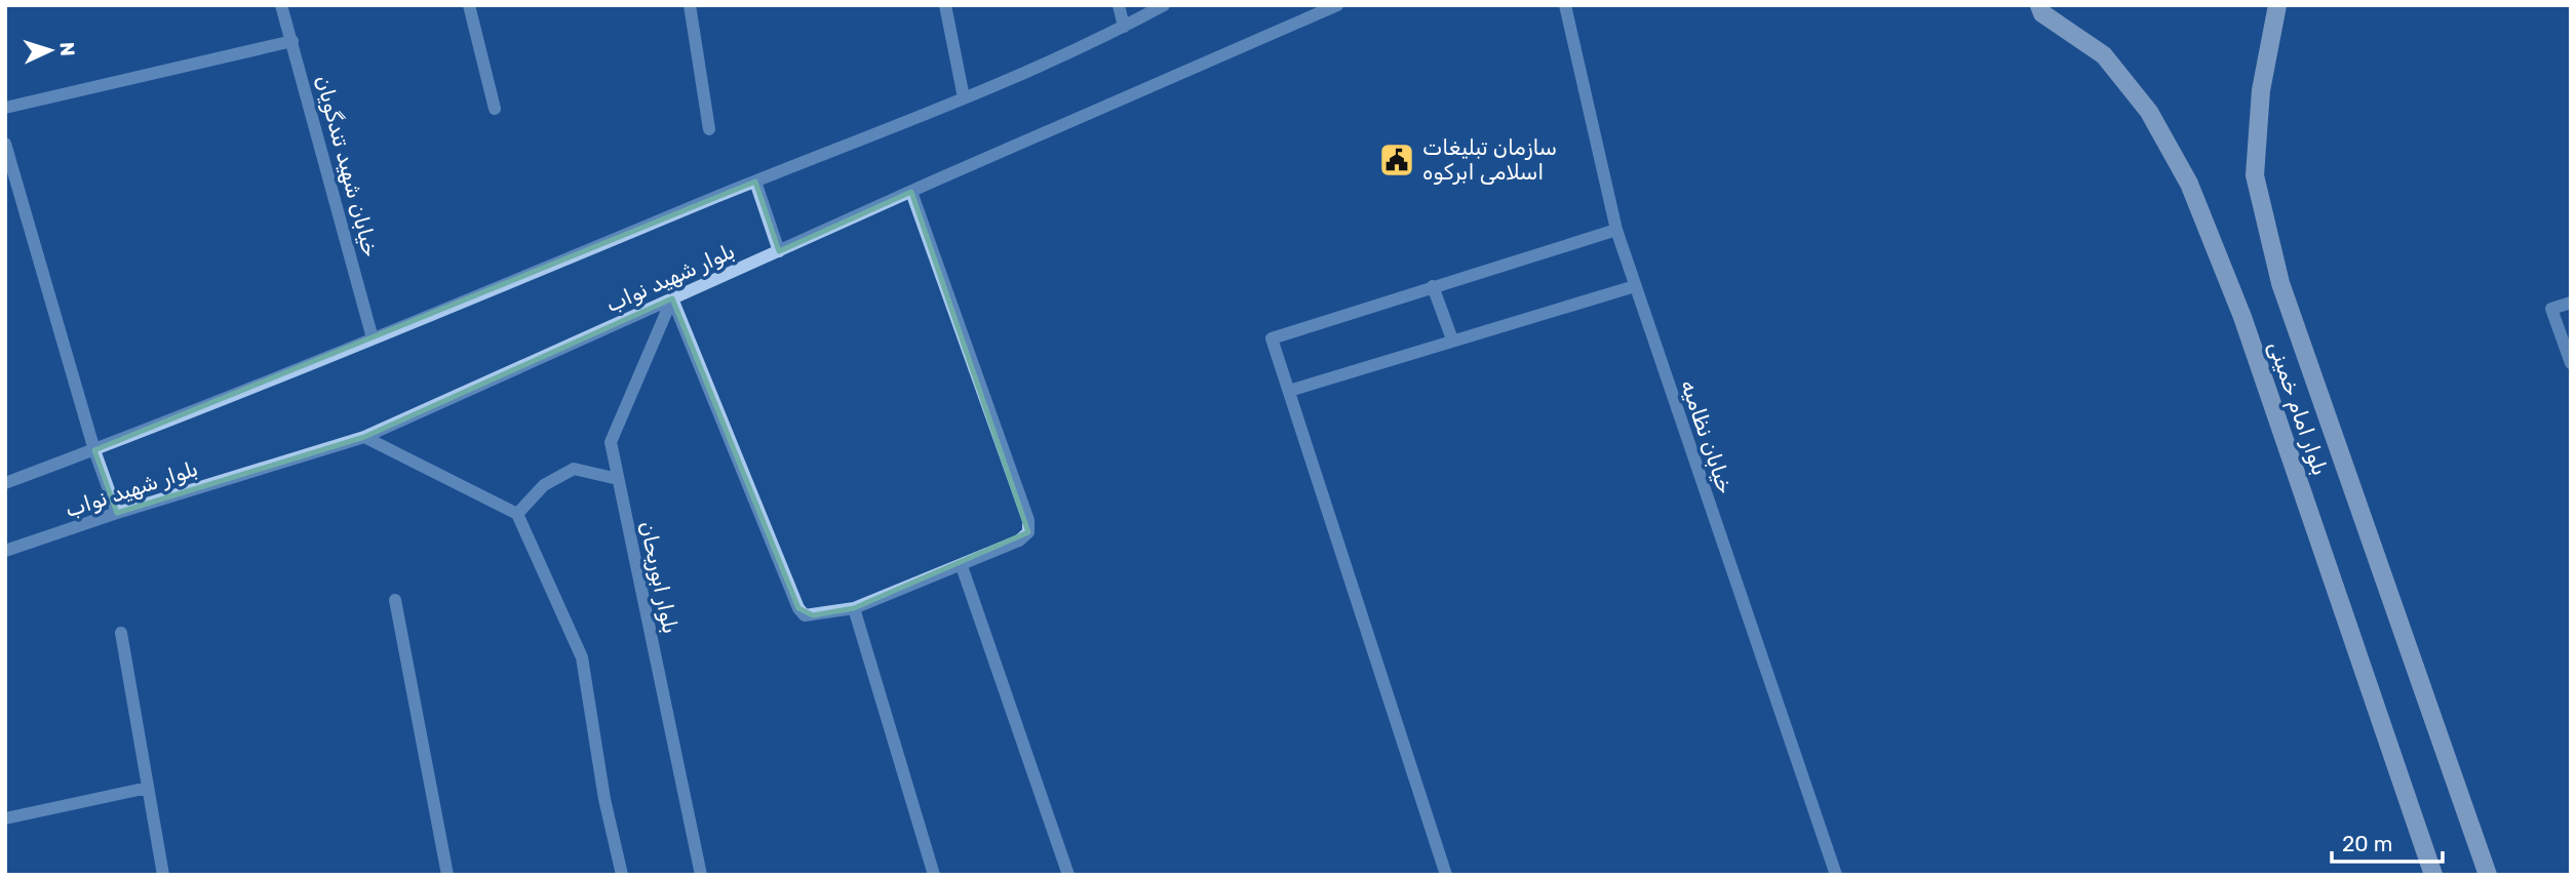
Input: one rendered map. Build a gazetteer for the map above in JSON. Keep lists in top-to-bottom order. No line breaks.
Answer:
{"streets":{"main road":["بلوار امام خمینی"],"street":["خیابان شهید تندگویان","بلوار شهید نواب","خیابان نظامیه","بلوار ابوریحان"]},"crossings":[["بلوار شهید نواب","بلوار ابوریحان"]],"places":{"public building":["سازمان تبلیغات اسلامی ابرکوه"]},"scale_bar":"20 m","north":"right"}
